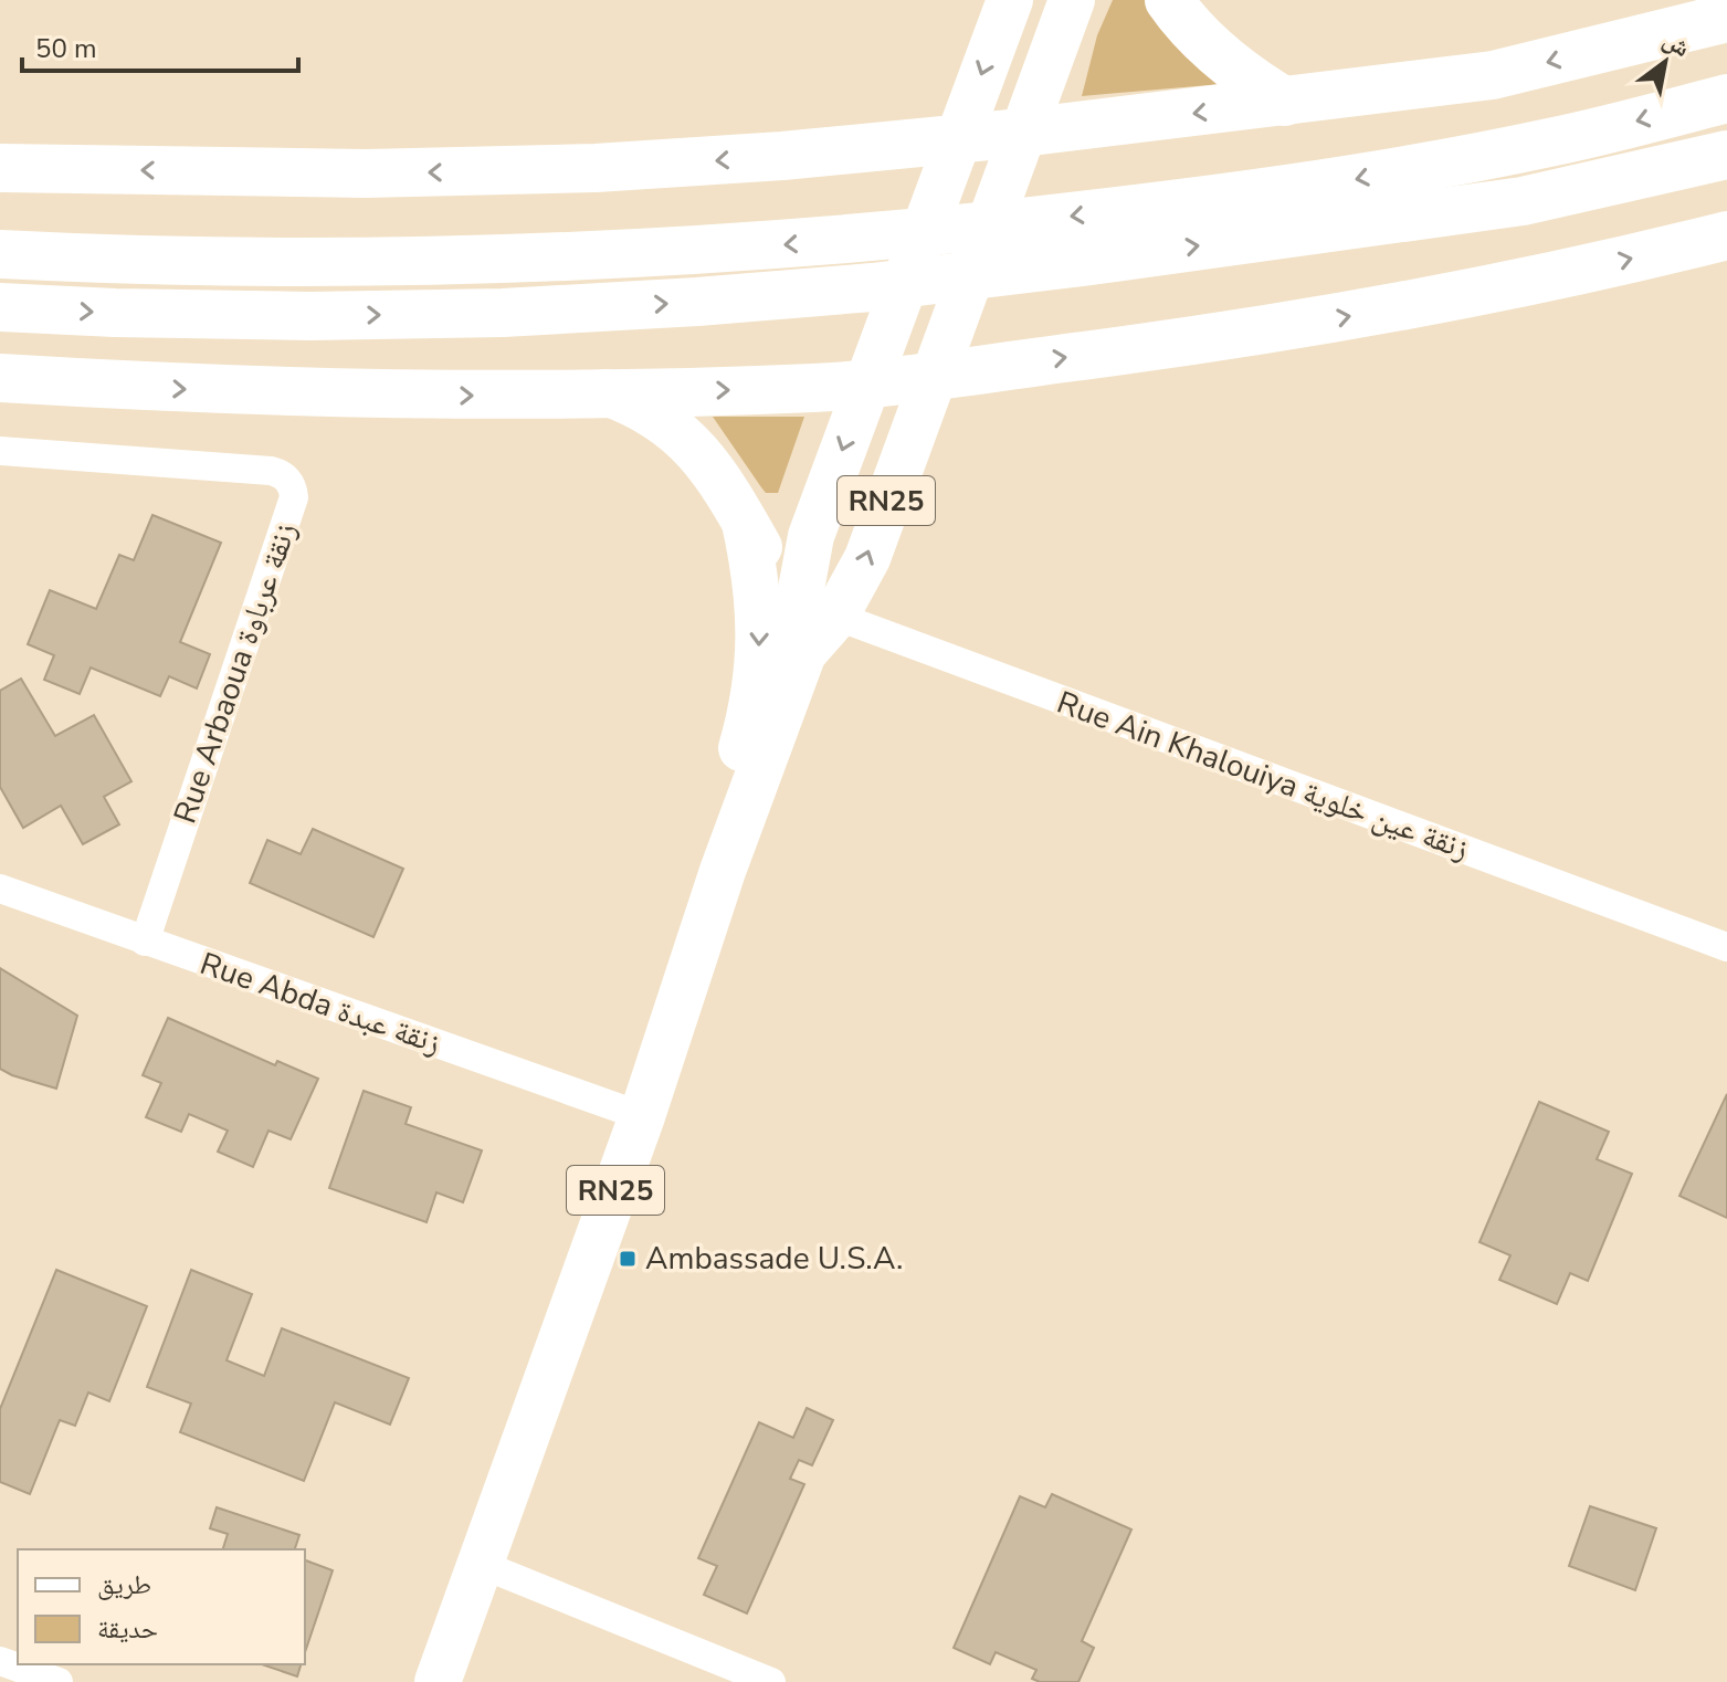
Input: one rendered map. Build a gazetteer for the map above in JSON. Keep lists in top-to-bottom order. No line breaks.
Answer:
{"streets":{"main road":["RN25"],"street":["Rue Arbaoua زنقة عرباوة","Rue Ain Khalouiya زنقة عين خلوية","Rue Abda زنقة عبدة"]},"crossings":[["RN25","Rue Ain Khalouiya زنقة عين خلوية"],["RN25","Rue Abda زنقة عبدة"],["Rue Arbaoua زنقة عرباوة","Rue Abda زنقة عبدة"]],"places":{"transit":["Ambassade U.S.A."]},"legend":["طريق","حديقة"],"scale_bar":"50 m","north":"top right"}
